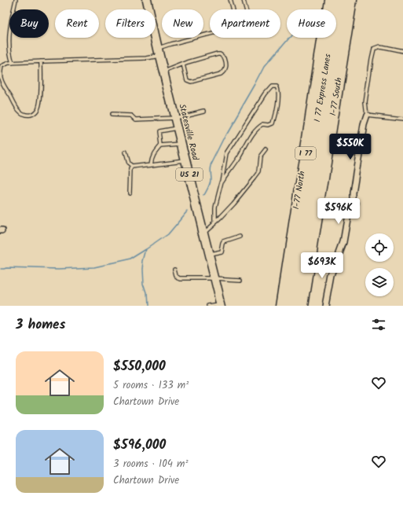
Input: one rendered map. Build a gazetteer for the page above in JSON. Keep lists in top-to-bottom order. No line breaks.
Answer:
{"streets":{"highway":["I 77 Express Lanes","I-77 South","I 77","I-77 North"],"main road":["Statesville Road","US 21"]},"page":{"chip":["Buy","Rent","Filters","New","Apartment","House"],"price":["$550K","$596K","$693K"],"heading":"3 homes","list":[{"name":"$550,000","note":"5 rooms · 133 m² · Chartown Drive"},{"name":"$596,000","note":"3 rooms · 104 m² · Chartown Drive"}]}}
